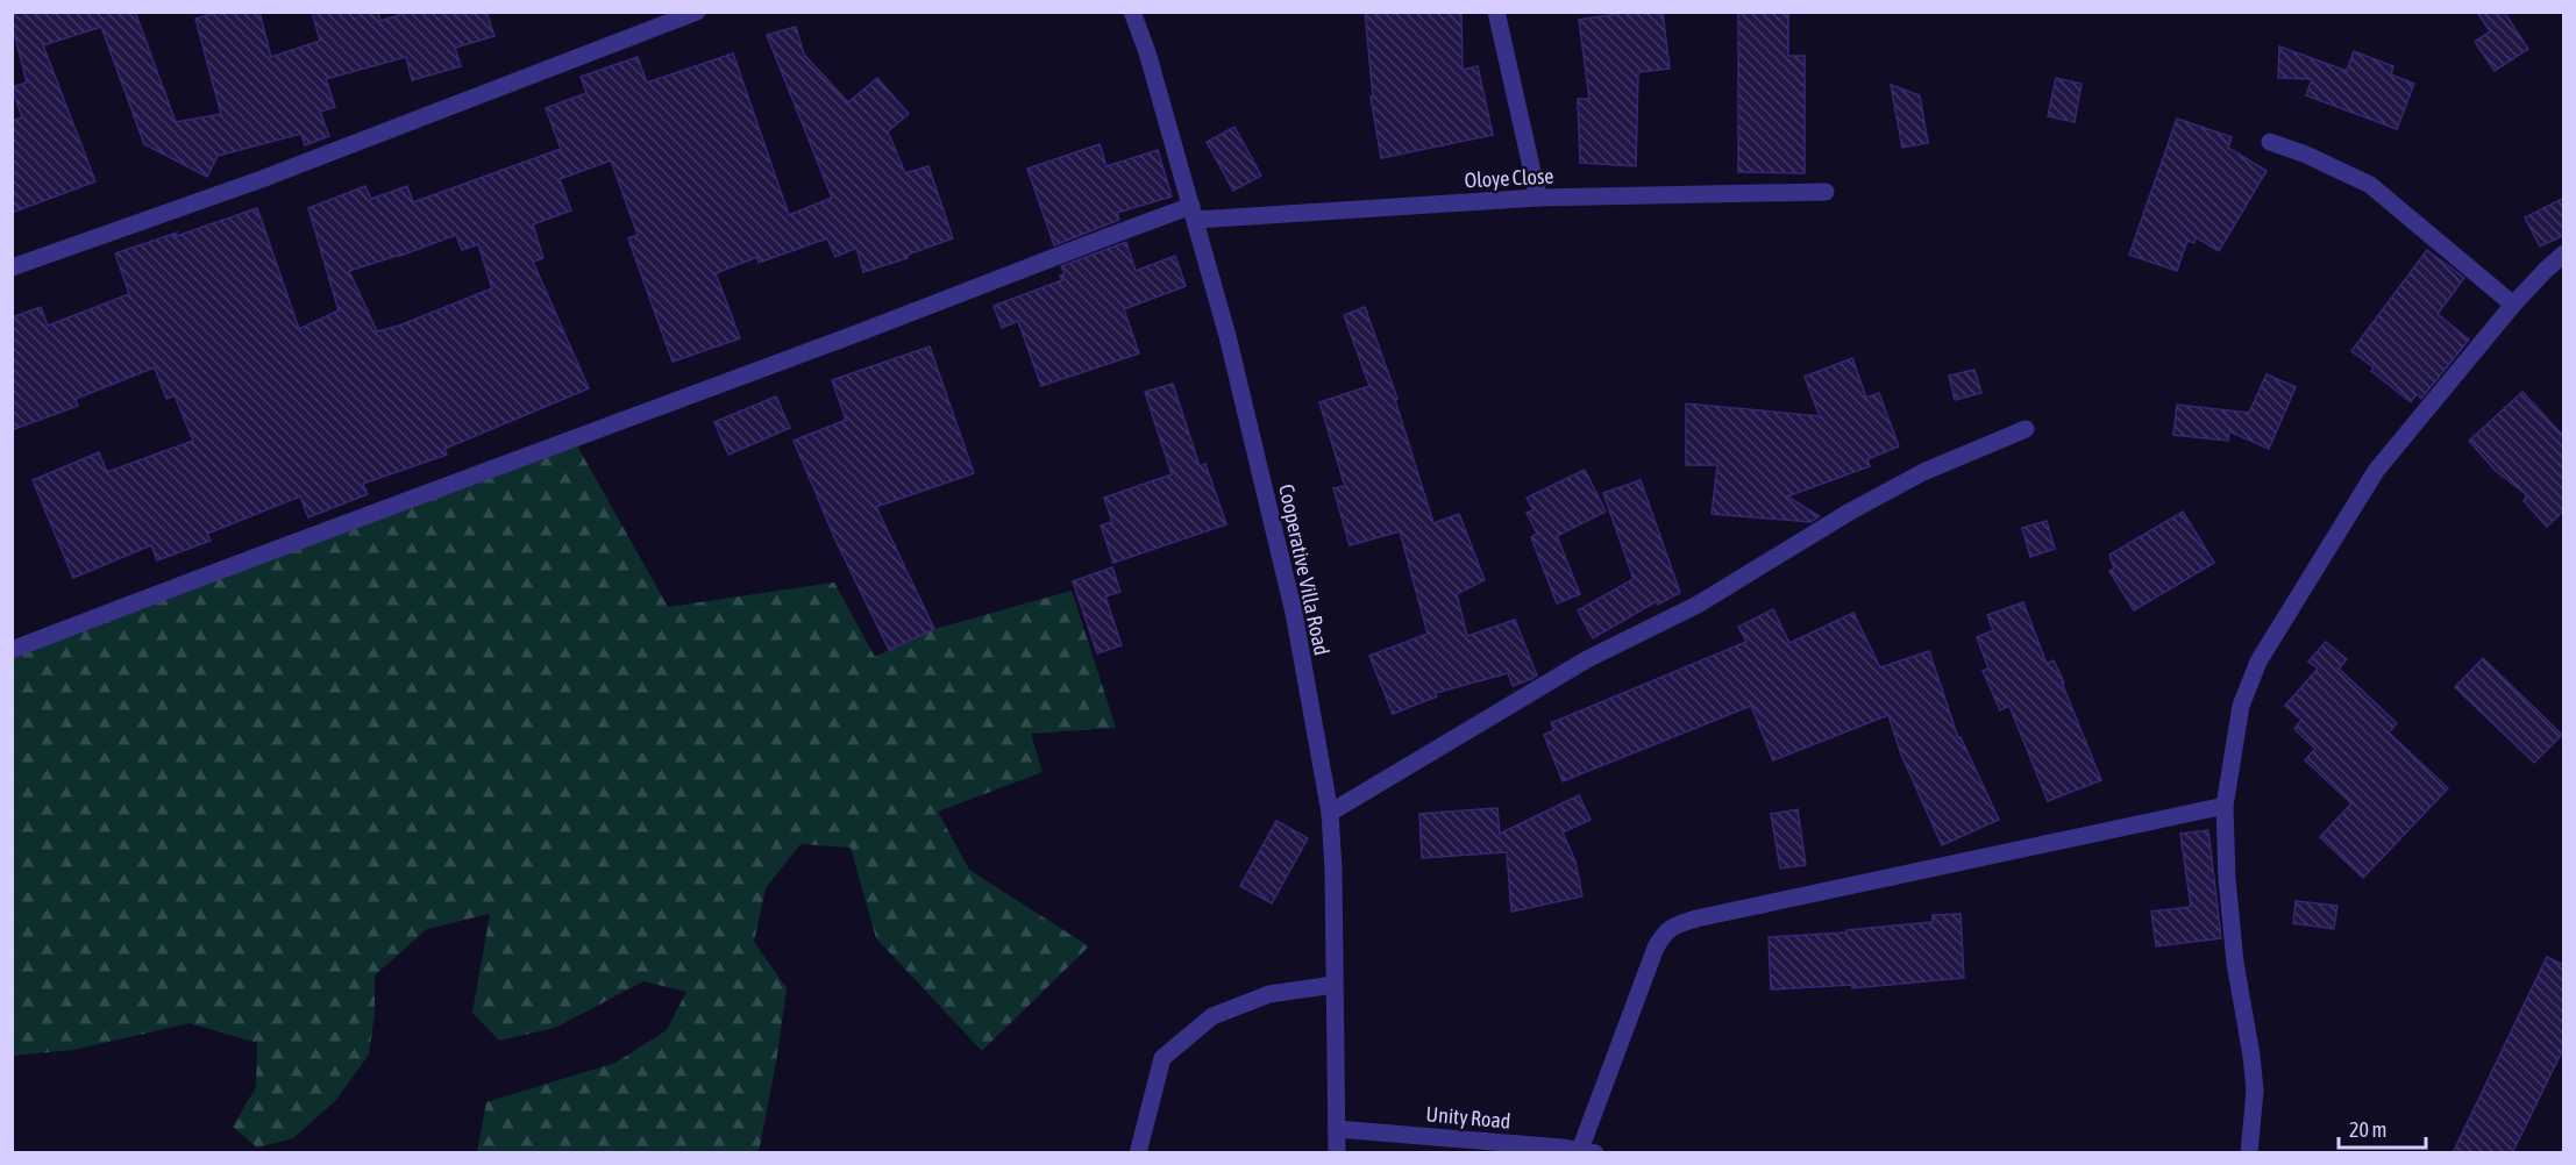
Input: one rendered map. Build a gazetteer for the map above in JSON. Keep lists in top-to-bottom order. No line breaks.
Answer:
{"streets":{"street":["Oloye Close","Cooperative Villa Road","Unity Road"]},"crossings":[["Oloye Close","Cooperative Villa Road"],["Cooperative Villa Road","Unity Road"]],"scale_bar":"20 m"}
